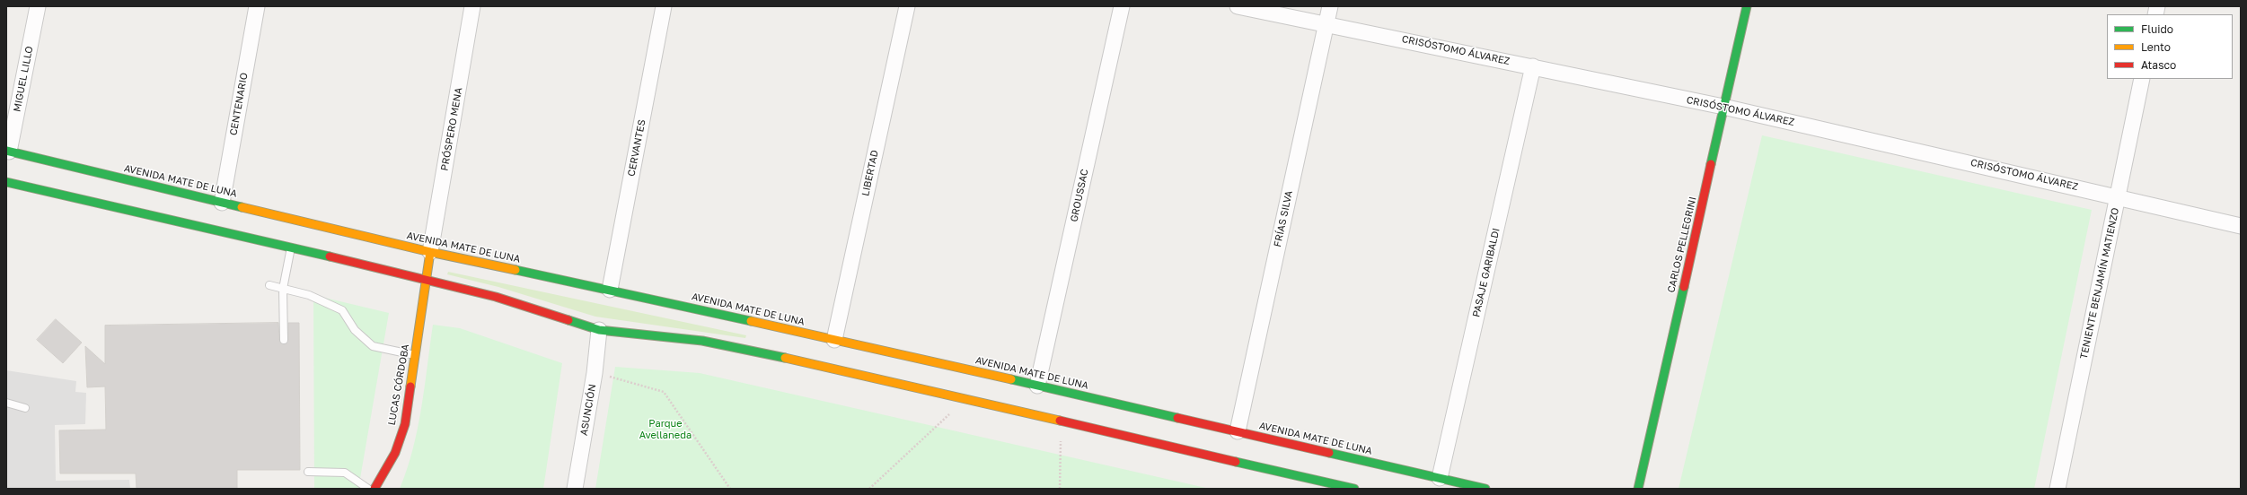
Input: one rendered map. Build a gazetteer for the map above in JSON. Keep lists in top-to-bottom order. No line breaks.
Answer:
{"streets":{"main road":["AVENIDA MATE DE LUNA","CARLOS PELLEGRINI","LUCAS CÓRDOBA"],"street":["CRISÓSTOMO ÁLVAREZ","MIGUEL LILLO","CENTENARIO","PRÓSPERO MENA","CERVANTES","LIBERTAD","GROUSSAC","FRÍAS SILVA","PASAJE GARIBALDI","TENIENTE BENJAMÍN MATIENZO","ASUNCIÓN"]},"crossings":[["CRISÓSTOMO ÁLVAREZ","FRÍAS SILVA"],["CRISÓSTOMO ÁLVAREZ","CARLOS PELLEGRINI"],["CRISÓSTOMO ÁLVAREZ","PASAJE GARIBALDI"],["CRISÓSTOMO ÁLVAREZ","TENIENTE BENJAMÍN MATIENZO"],["MIGUEL LILLO","AVENIDA MATE DE LUNA"],["CENTENARIO","AVENIDA MATE DE LUNA"],["PRÓSPERO MENA","AVENIDA MATE DE LUNA"],["PRÓSPERO MENA","LUCAS CÓRDOBA"],["CERVANTES","AVENIDA MATE DE LUNA"],["LIBERTAD","AVENIDA MATE DE LUNA"],["AVENIDA MATE DE LUNA","GROUSSAC"],["AVENIDA MATE DE LUNA","FRÍAS SILVA"],["AVENIDA MATE DE LUNA","PASAJE GARIBALDI"],["AVENIDA MATE DE LUNA","LUCAS CÓRDOBA"]],"parks":["Parque Avellaneda"],"legend":["Fluido","Lento","Atasco"]}
